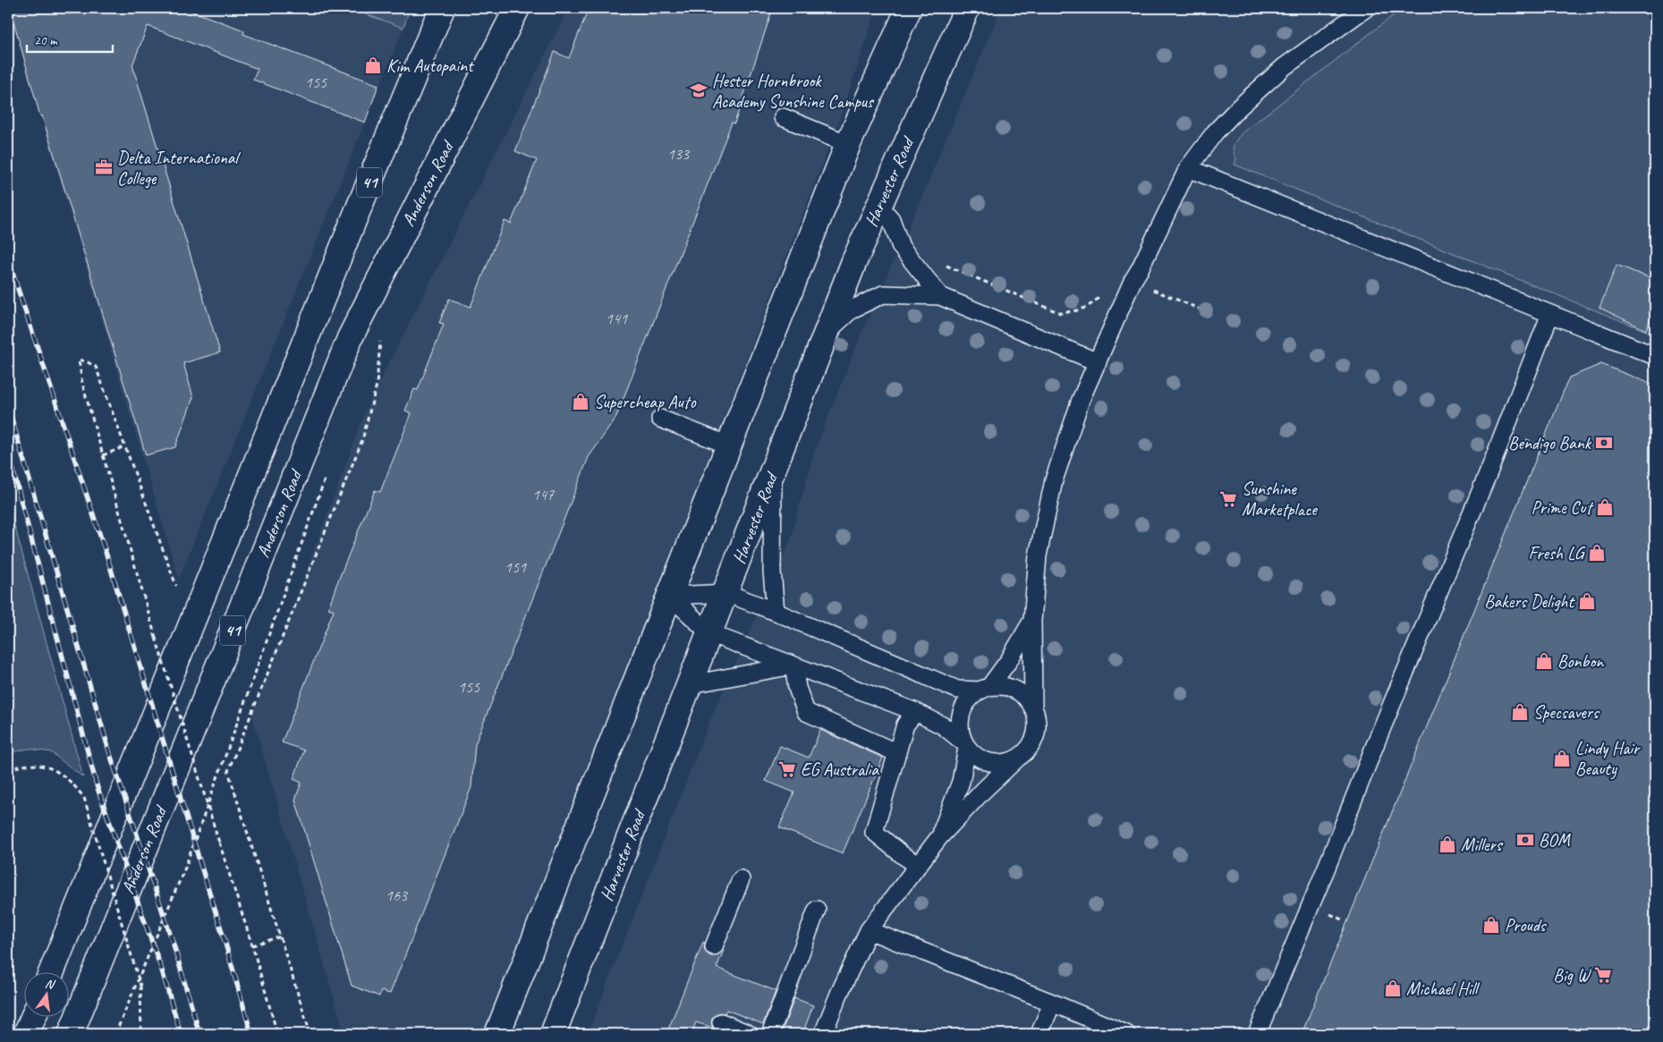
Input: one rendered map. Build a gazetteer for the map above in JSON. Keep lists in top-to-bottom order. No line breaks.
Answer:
{"streets":{"street":["41","Harvester Road","Anderson Road"]},"places":{"shop":["Kim Autopaint","Supercheap Auto","Prime Cut","Fresh LG","Bakers Delight","Bonbon","Specsavers","Lindy Hair Beauty","Millers","Prouds","Michael Hill"],"school or university":["Hester Hornbrook Academy Sunshine Campus"],"office":["Delta International College"],"bank":["Bendigo Bank","BOM"],"supermarket":["Sunshine Marketplace","EG Australia","Big W"]},"house_numbers":["155","133","141","147","151","155","163"],"scale_bar":"20 m","north":"top"}
